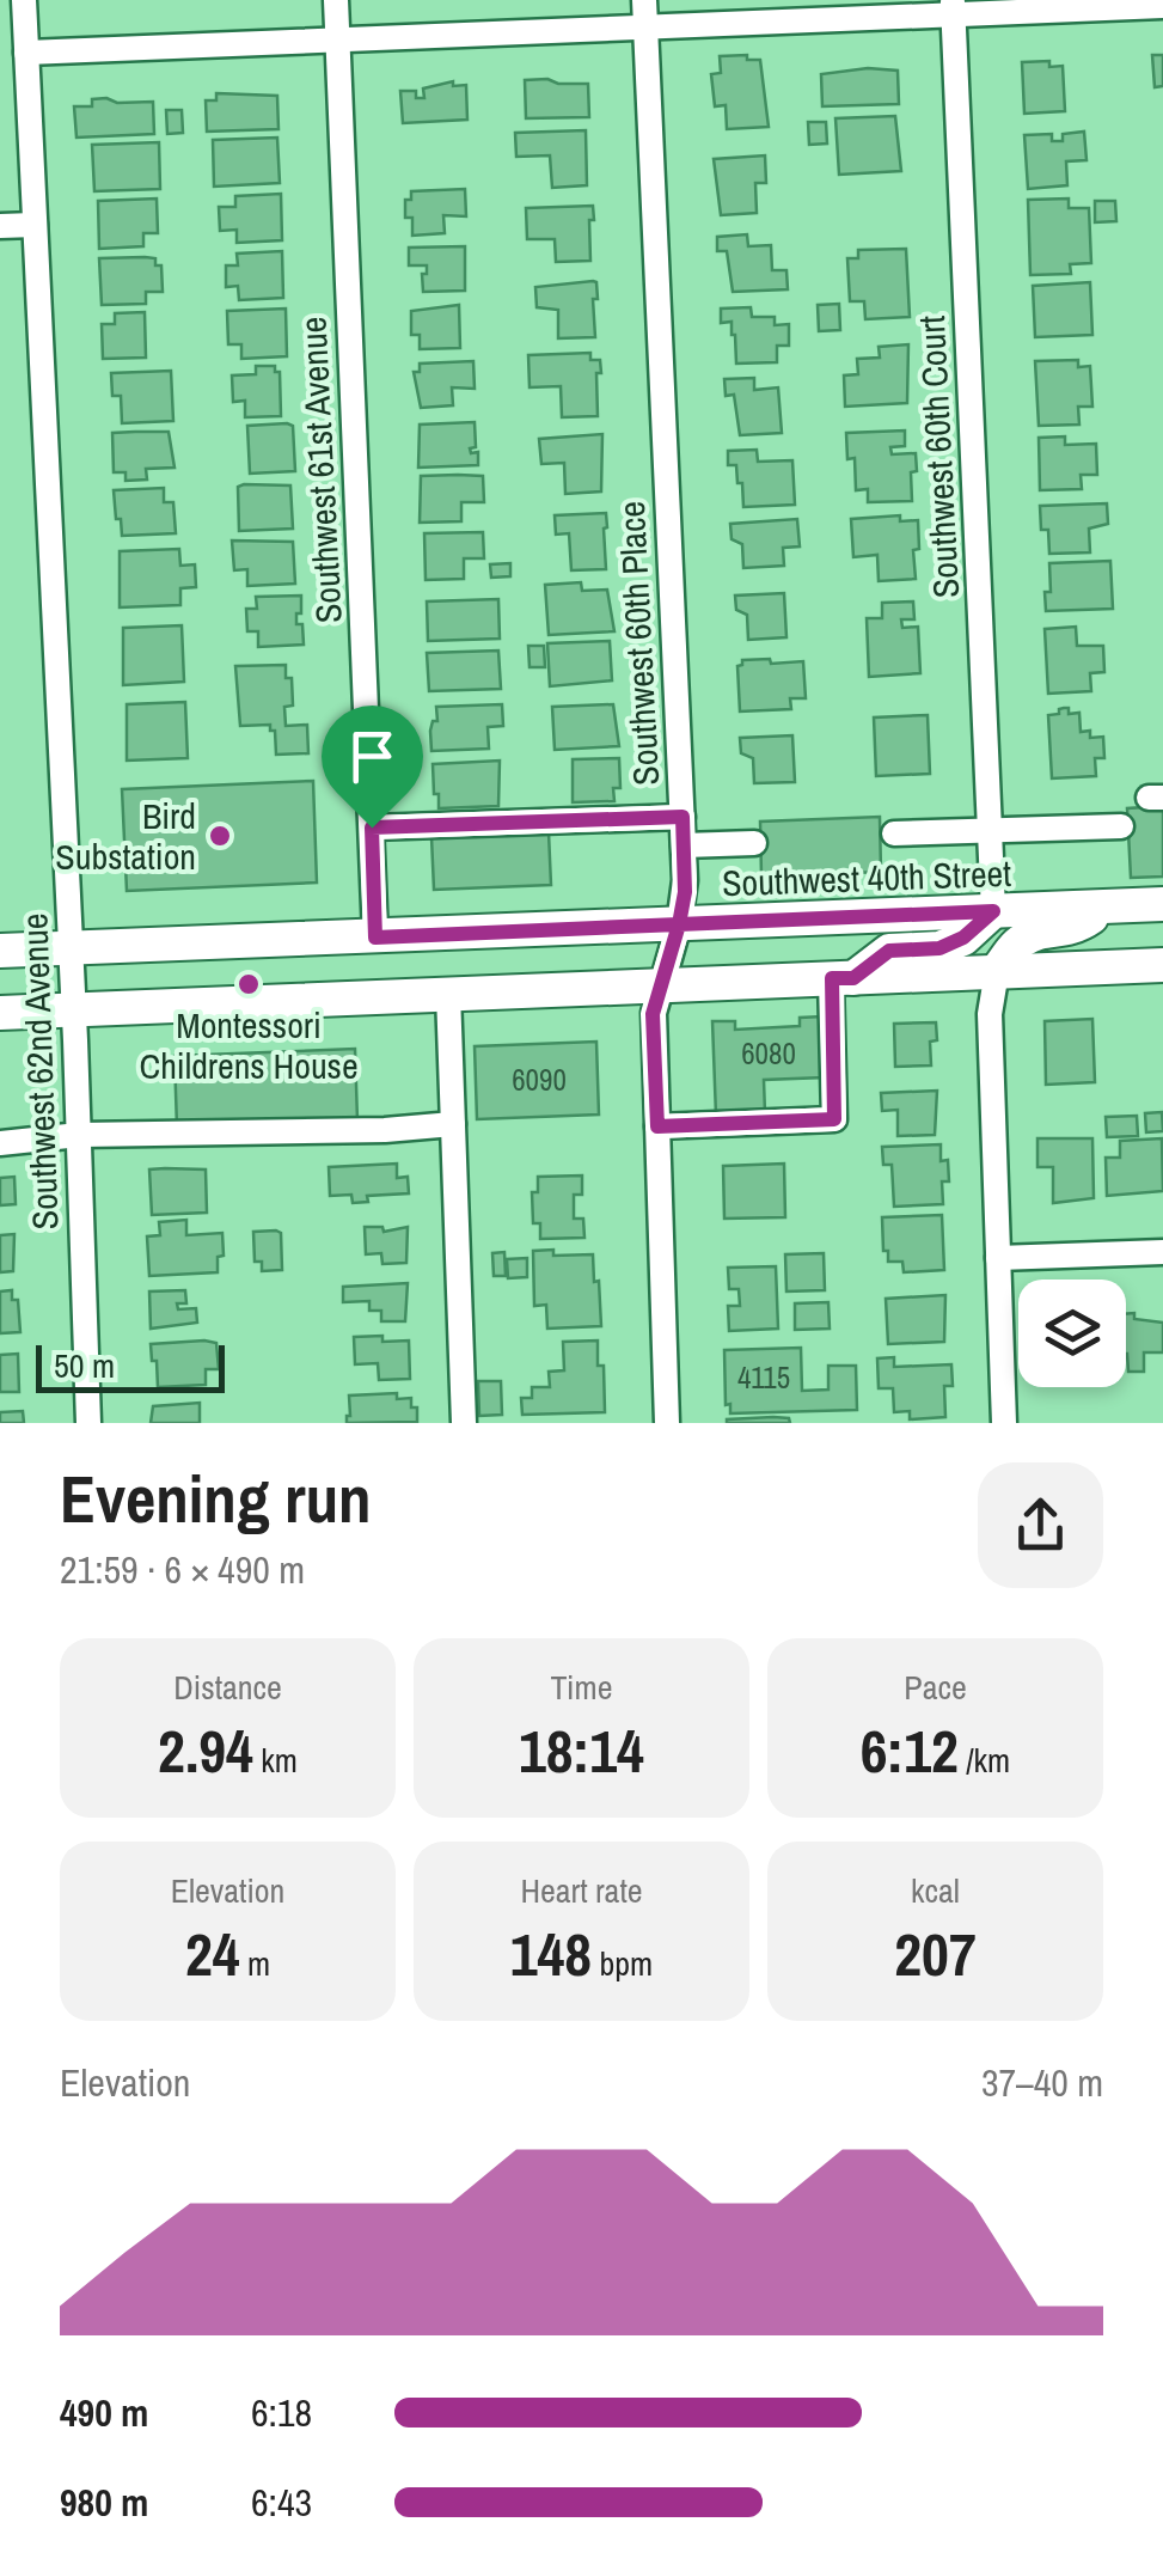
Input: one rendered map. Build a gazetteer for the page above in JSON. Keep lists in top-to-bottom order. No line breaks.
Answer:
{"streets":{"main road":["Southwest 40th Street"],"street":["Southwest 60th Court","Southwest 61st Avenue","Southwest 60th Place","Southwest 62nd Avenue"]},"crossings":[["Southwest 60th Court","Southwest 40th Street"],["Southwest 61st Avenue","Southwest 40th Street"],["Southwest 60th Place","Southwest 40th Street"],["Southwest 40th Street","Southwest 62nd Avenue"]],"places":["Bird Substation","Montessori Childrens House"],"house_numbers":["6080","6090","4115"],"scale_bar":"50 m","page":{"scale":"50 m","heading":["Evening run","21:59 · 6 × 490 m"],"stats":[["Distance","2.94 km"],["Time","18:14"],["Pace","6:12 /km"],["Elevation","24 m"],["Heart rate","148 bpm"],["kcal","207"]],"chart":["Elevation","37–40 m"],"list":[{"name":"490 m","note":"6:18"},{"name":"980 m","note":"6:43"}]}}
